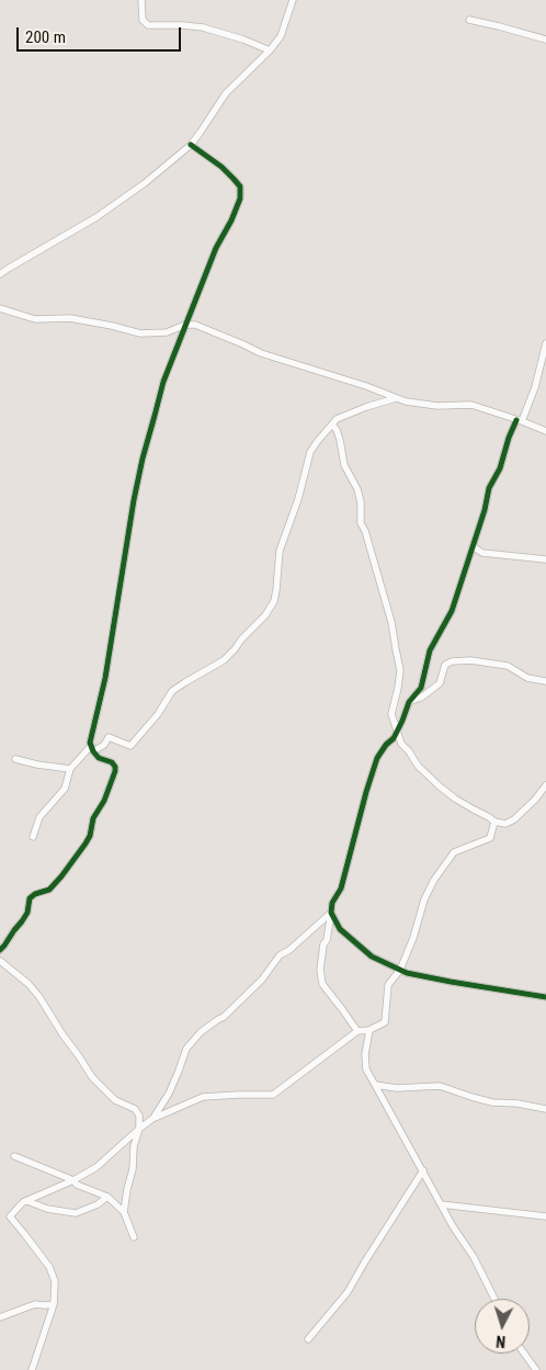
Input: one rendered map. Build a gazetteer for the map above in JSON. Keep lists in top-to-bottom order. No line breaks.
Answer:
{"scale_bar":"200 m","north":"bottom"}
